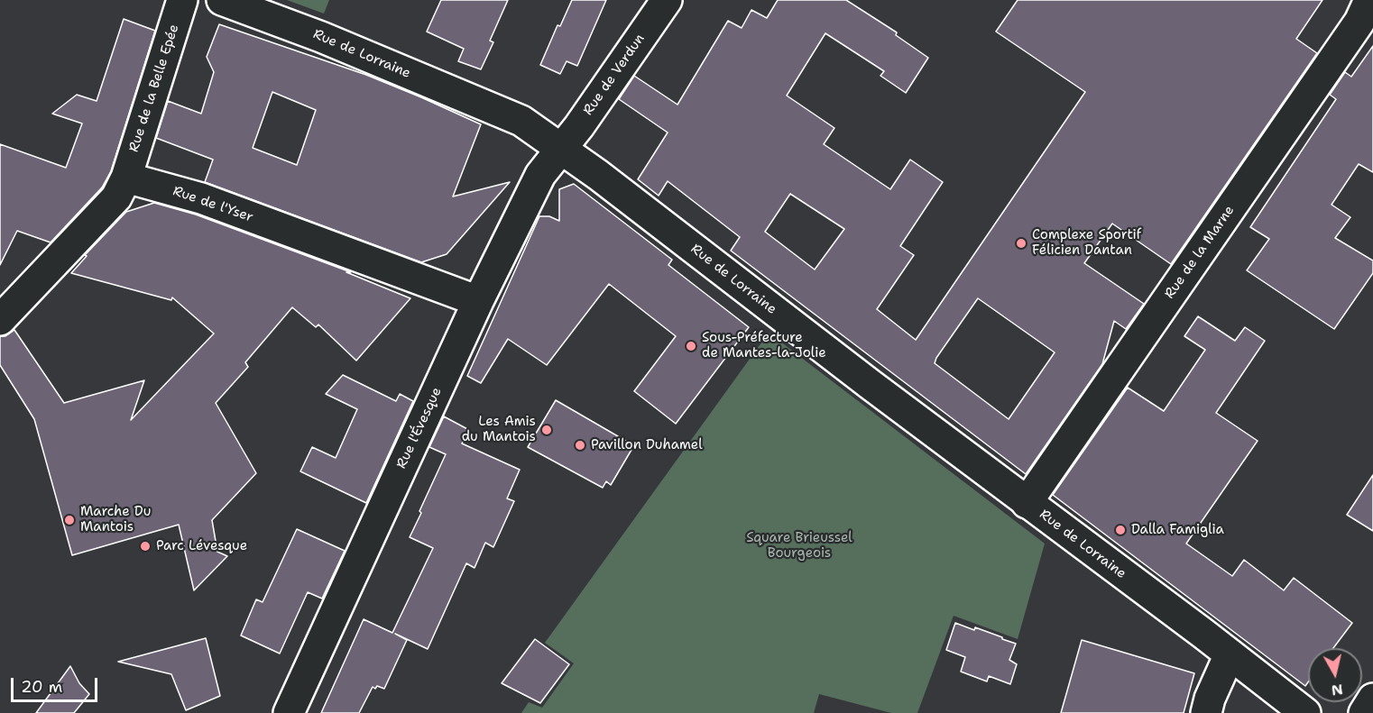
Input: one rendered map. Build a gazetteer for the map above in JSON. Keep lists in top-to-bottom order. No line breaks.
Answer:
{"streets":{"street":["Rue de Lorraine","Rue de Verdun","Rue de la Belle Epée","Rue de l'Yser","Rue de la Marne","Rue l'Évesque"]},"crossings":[["Rue de Lorraine","Rue de Verdun"],["Rue de Lorraine","Rue de la Marne"],["Rue de Lorraine","Rue l'Évesque"],["Rue de Verdun","Rue l'Évesque"],["Rue de la Belle Epée","Rue de l'Yser"],["Rue de l'Yser","Rue l'Évesque"]],"parks":["Square Brieussel Bourgeois"],"places":["Complexe Sportif Félicien Dantan","Sous-Préfecture de Mantes-la-Jolie","Les Amis du Mantois","Pavillon Duhamel","Marche Du Mantois","Dalla Famiglia","Parc Lévesque"],"scale_bar":"20 m","north":"bottom"}
